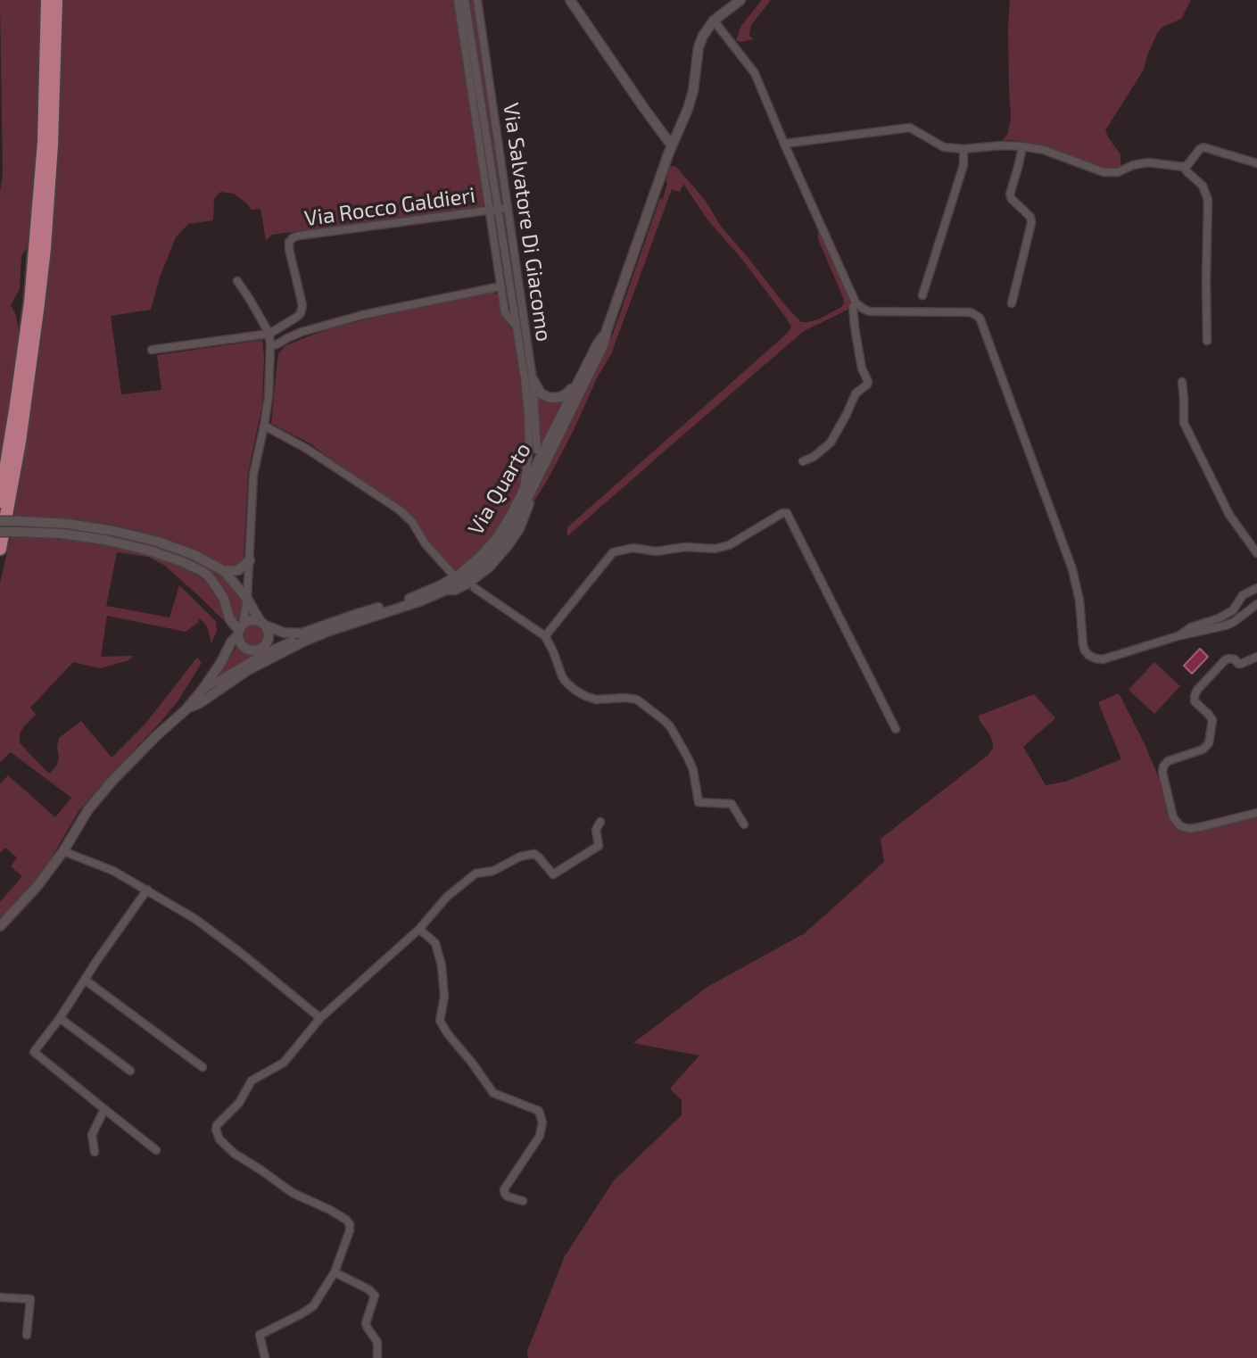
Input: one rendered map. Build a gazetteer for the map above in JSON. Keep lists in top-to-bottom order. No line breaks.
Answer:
{"streets":{"street":["Via Rocco Galdieri","Via Salvatore Di Giacomo","Via Quarto"]},"crossings":[["Via Rocco Galdieri","Via Salvatore Di Giacomo"],["Via Salvatore Di Giacomo","Via Quarto"]]}
